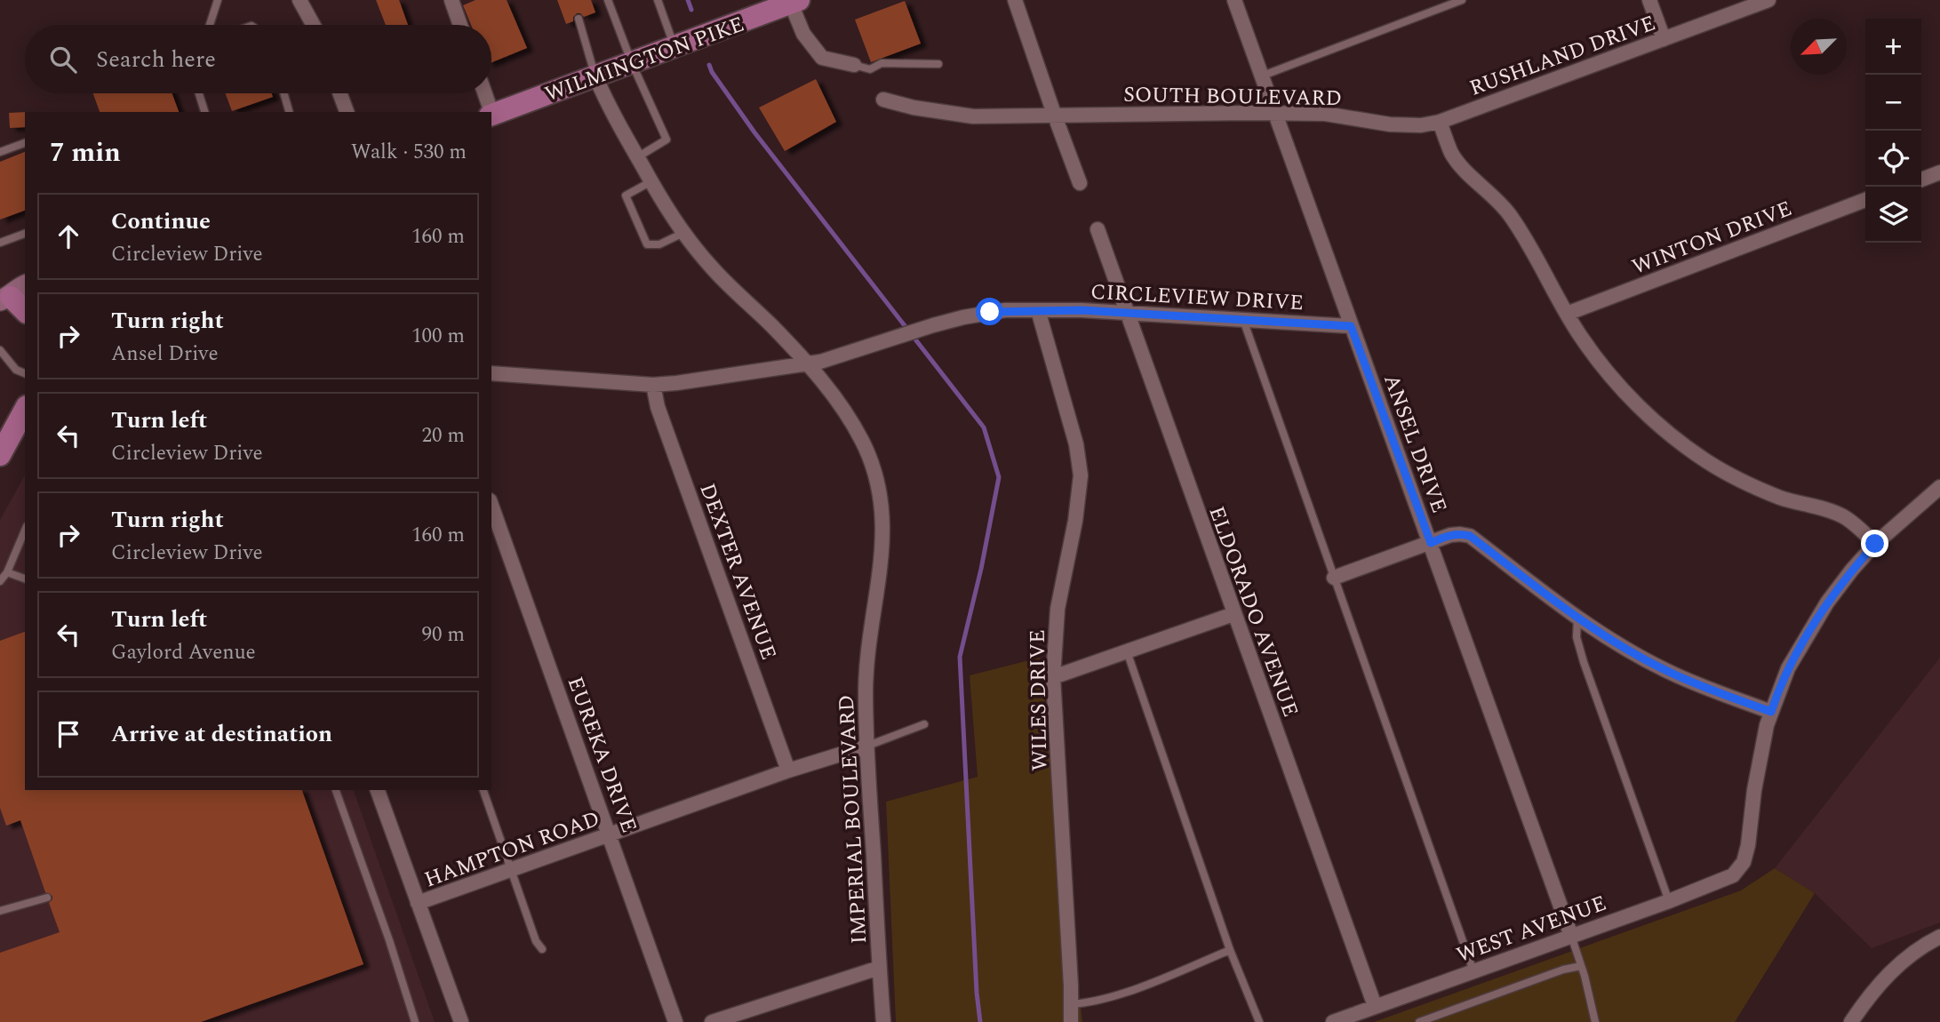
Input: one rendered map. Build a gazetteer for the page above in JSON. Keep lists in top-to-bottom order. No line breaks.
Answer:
{"streets":{"main road":["WILMINGTON PIKE"],"street":["RUSHLAND DRIVE","SOUTH BOULEVARD","WINTON DRIVE","CIRCLEVIEW DRIVE","ANSEL DRIVE","DEXTER AVENUE","ELDORADO AVENUE","WILES DRIVE","EUREKA DRIVE","IMPERIAL BOULEVARD","HAMPTON ROAD","WEST AVENUE"]},"crossings":[["RUSHLAND DRIVE","SOUTH BOULEVARD"],["WILMINGTON PIKE","IMPERIAL BOULEVARD"],["SOUTH BOULEVARD","ANSEL DRIVE"],["CIRCLEVIEW DRIVE","ANSEL DRIVE"],["CIRCLEVIEW DRIVE","DEXTER AVENUE"],["CIRCLEVIEW DRIVE","ELDORADO AVENUE"],["CIRCLEVIEW DRIVE","WILES DRIVE"],["CIRCLEVIEW DRIVE","IMPERIAL BOULEVARD"],["ANSEL DRIVE","WEST AVENUE"],["DEXTER AVENUE","HAMPTON ROAD"],["ELDORADO AVENUE","WEST AVENUE"],["EUREKA DRIVE","HAMPTON ROAD"],["IMPERIAL BOULEVARD","HAMPTON ROAD"]],"north":"bottom left","page":{"map_buttons":["+","−"],"search":"Search here","heading":["7 min","Walk · 530 m"],"list":[["Continue","Circleview Drive","160 m"],["Turn right","Ansel Drive","100 m"],["Turn left","Circleview Drive","20 m"],["Turn right","Circleview Drive","160 m"],["Turn left","Gaylord Avenue","90 m"],"Arrive at destination"]}}
